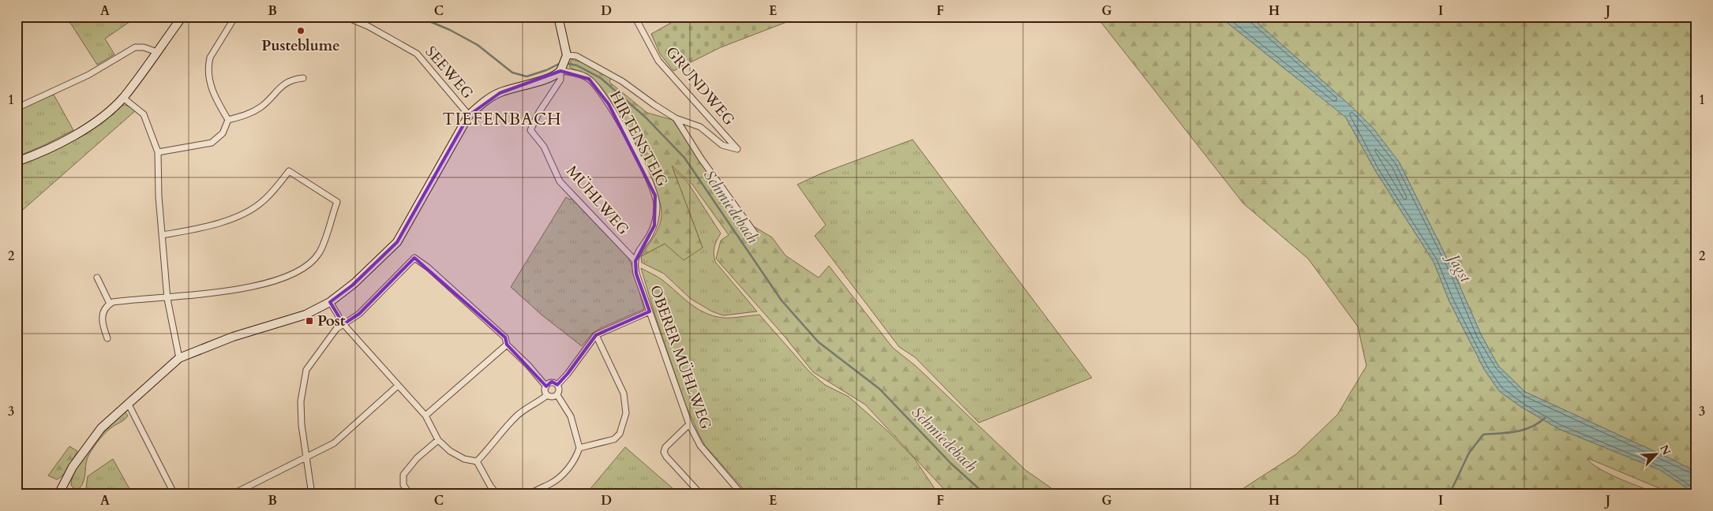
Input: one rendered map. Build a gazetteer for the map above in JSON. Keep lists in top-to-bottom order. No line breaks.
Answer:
{"streets":{"street":["SEEWEG","GRUNDWEG","HIRTENSTEIG","MÜHLWEG","OBERER MÜHLWEG"]},"crossings":[["HIRTENSTEIG","MÜHLWEG"],["HIRTENSTEIG","OBERER MÜHLWEG"],["MÜHLWEG","OBERER MÜHLWEG"]],"districts":["TIEFENBACH"],"water":["Schmiedebach","Jagst"],"places":{"other":["Pusteblume"],"transit":["Post"]},"north":"top right","grid":{"columns":["A","B","C","D","E","F","G","H","I","J"],"rows":["1","2","3"]}}
